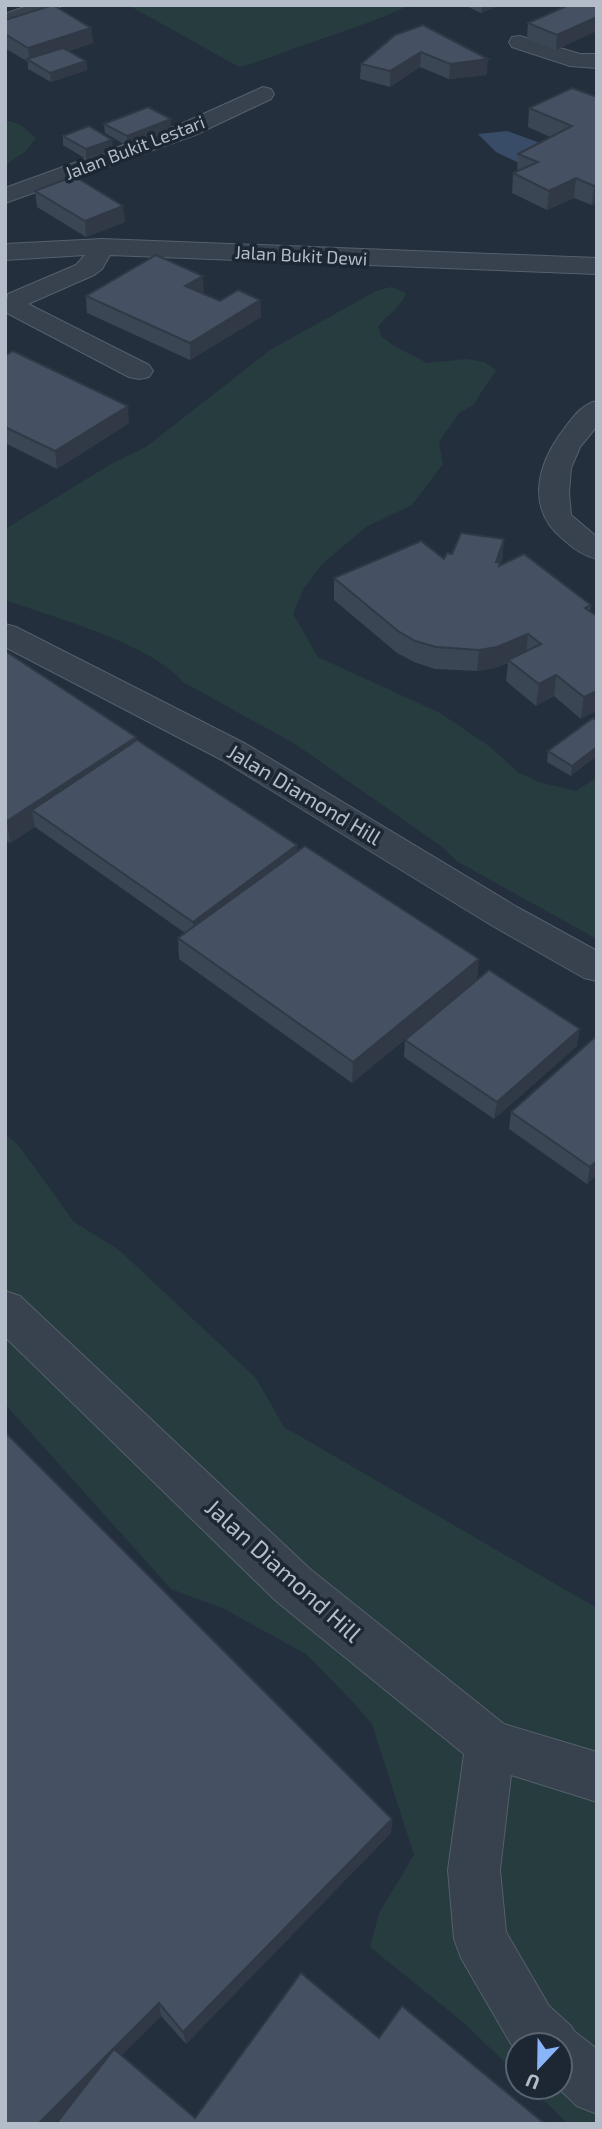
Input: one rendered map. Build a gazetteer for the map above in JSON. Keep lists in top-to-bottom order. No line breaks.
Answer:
{"streets":{"street":["Jalan Bukit Lestari","Jalan Bukit Dewi","Jalan Diamond Hill"]},"north":"bottom"}
